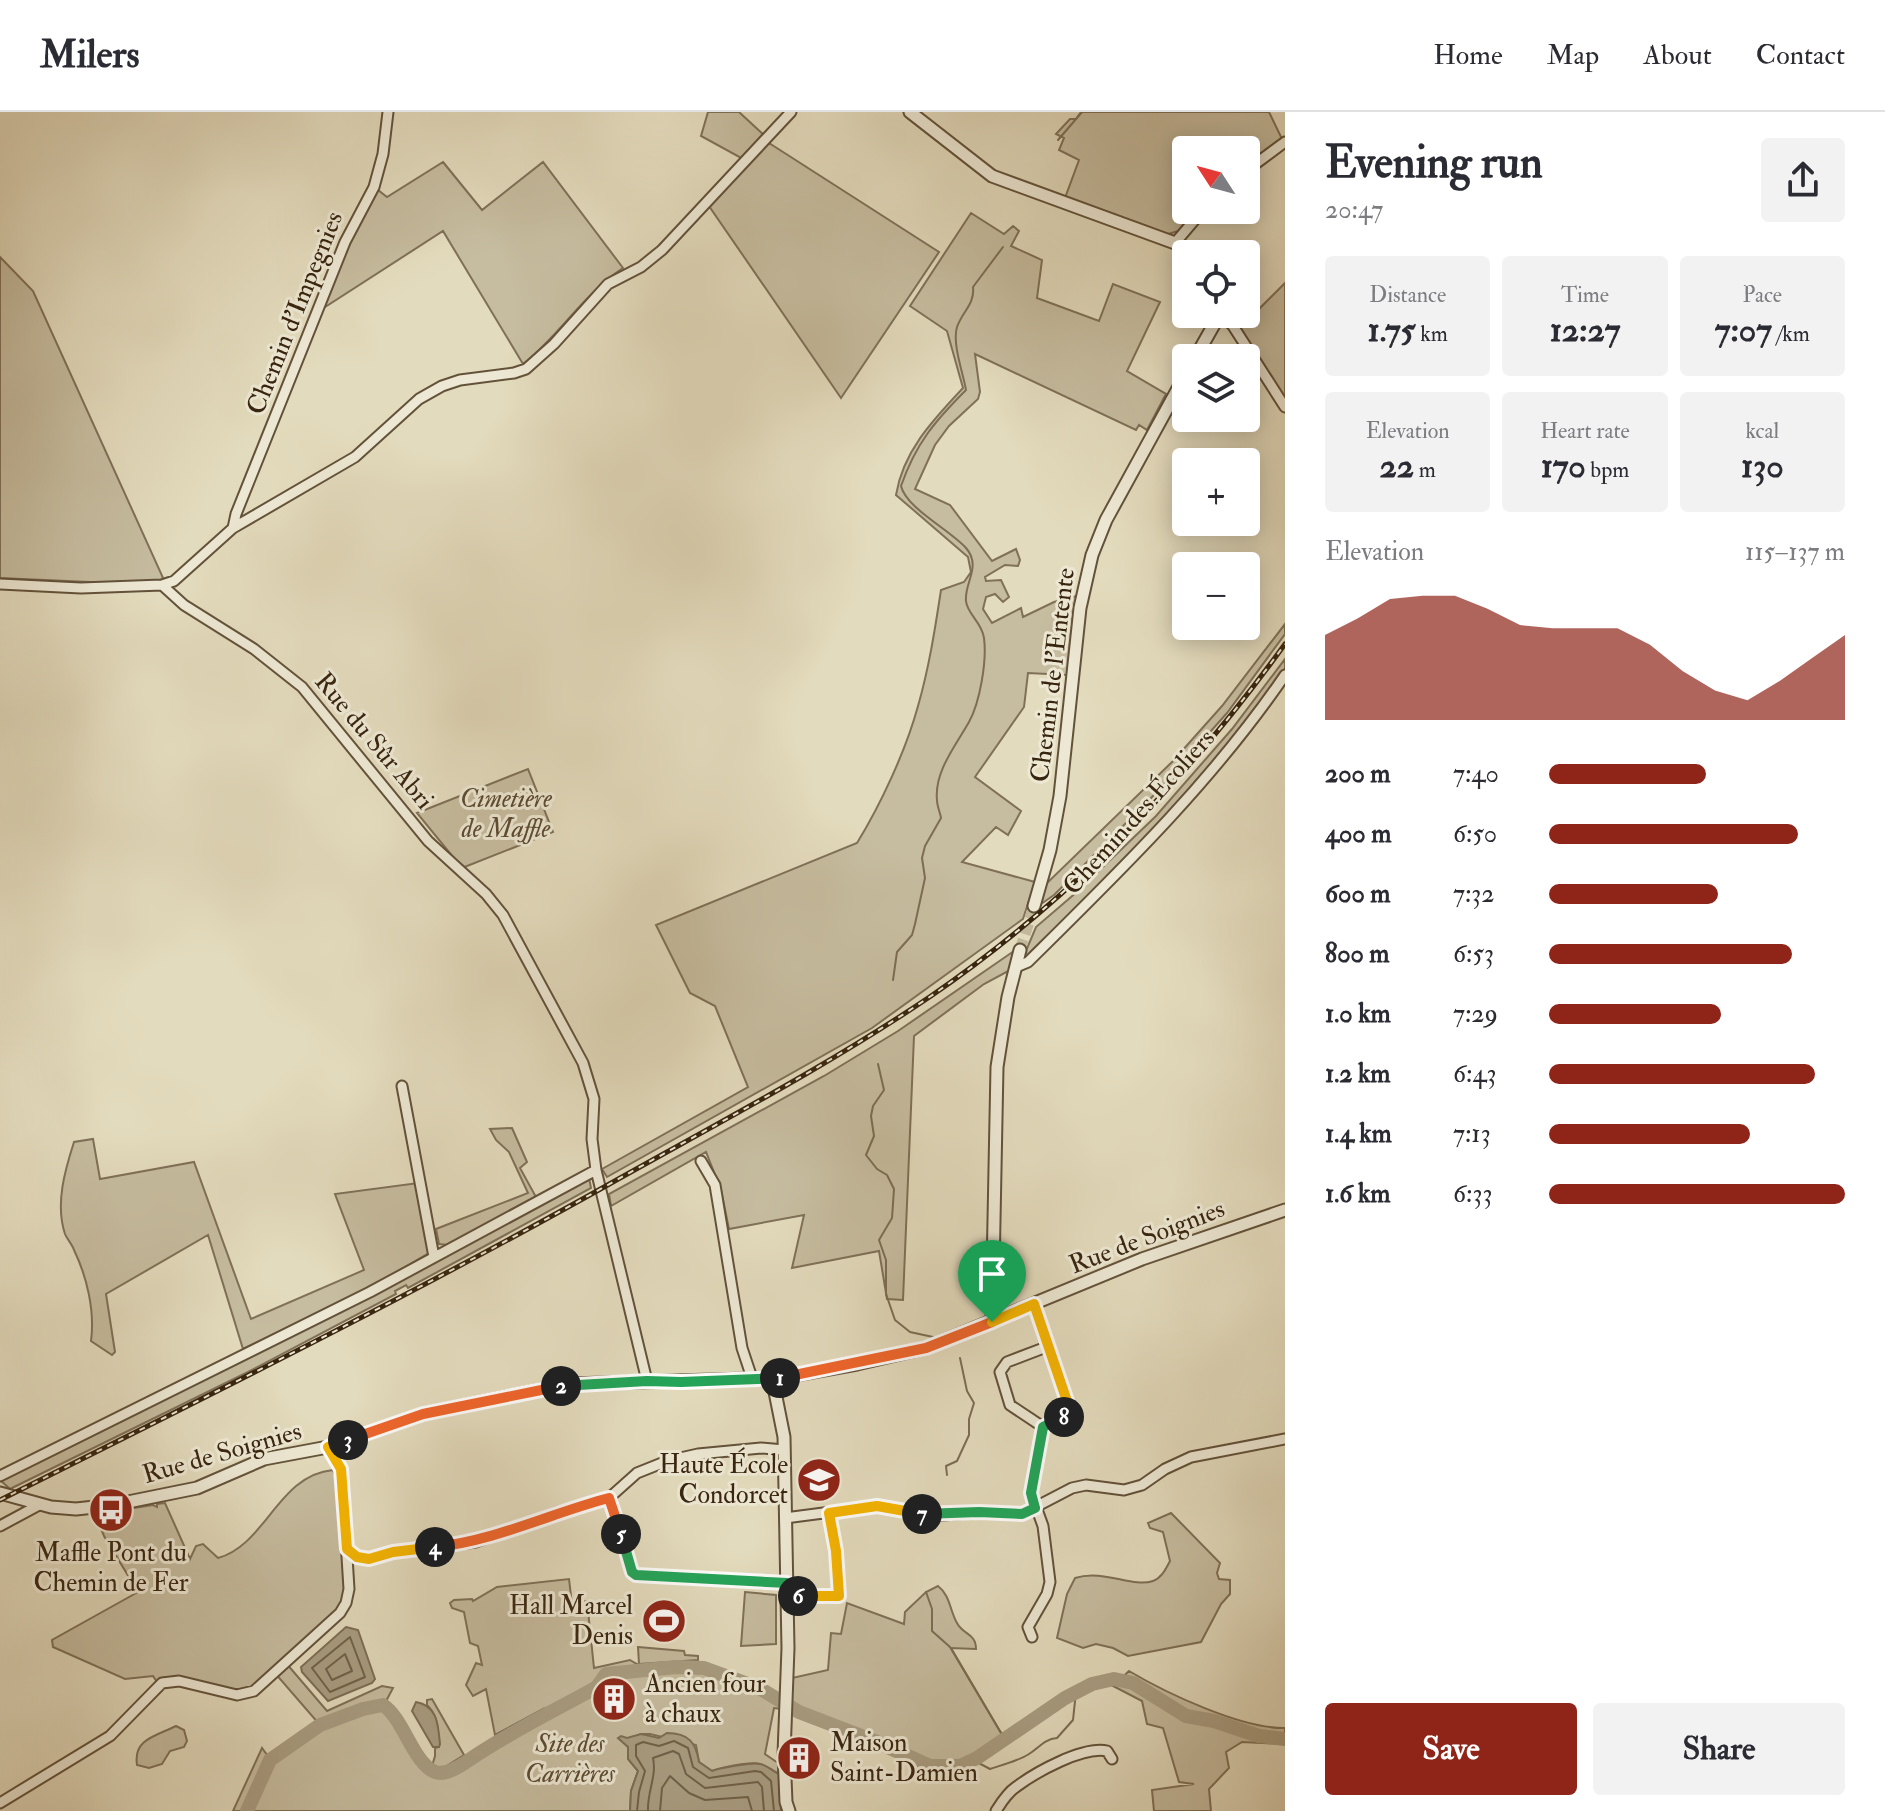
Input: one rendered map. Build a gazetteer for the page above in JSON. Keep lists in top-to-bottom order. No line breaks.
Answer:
{"streets":{"street":["Chemin d'Impegnies","Chemin de l'Entente","Rue du Sûr Abri","Chemin des Écoliers","Rue de Soignies"]},"crossings":[["Rue du Sûr Abri","Rue de Soignies"]],"parks":["Cimetière de Maffle","Site des Carrières"],"places":{"school or university":["Haute École Condorcet"],"bus stop":["Maffle Pont du Chemin de Fer"],"sports":["Hall Marcel Denis"],"building":["Ancien four à chaux","Maison Saint-Damien"]},"north":"top left","page":{"header":"Milers","nav":["Home","Map","About","Contact"],"heading":["Evening run","20:47"],"map_buttons":["+","−"],"stats":[["Distance","1.75 km"],["Time","12:27"],["Pace","7:07 /km"],["Elevation","22 m"],["Heart rate","170 bpm"],["kcal","130"]],"chart":["Elevation","115–137 m"],"list":[{"name":"200 m","note":"7:40"},{"name":"400 m","note":"6:50"},{"name":"600 m","note":"7:32"},{"name":"800 m","note":"6:53"},{"name":"1.0 km","note":"7:29"},{"name":"1.2 km","note":"6:43"},{"name":"1.4 km","note":"7:13"},{"name":"1.6 km","note":"6:33"}],"pins":["1","2","8","3","7","5","4","6"],"buttons":["Save","Share"]}}
